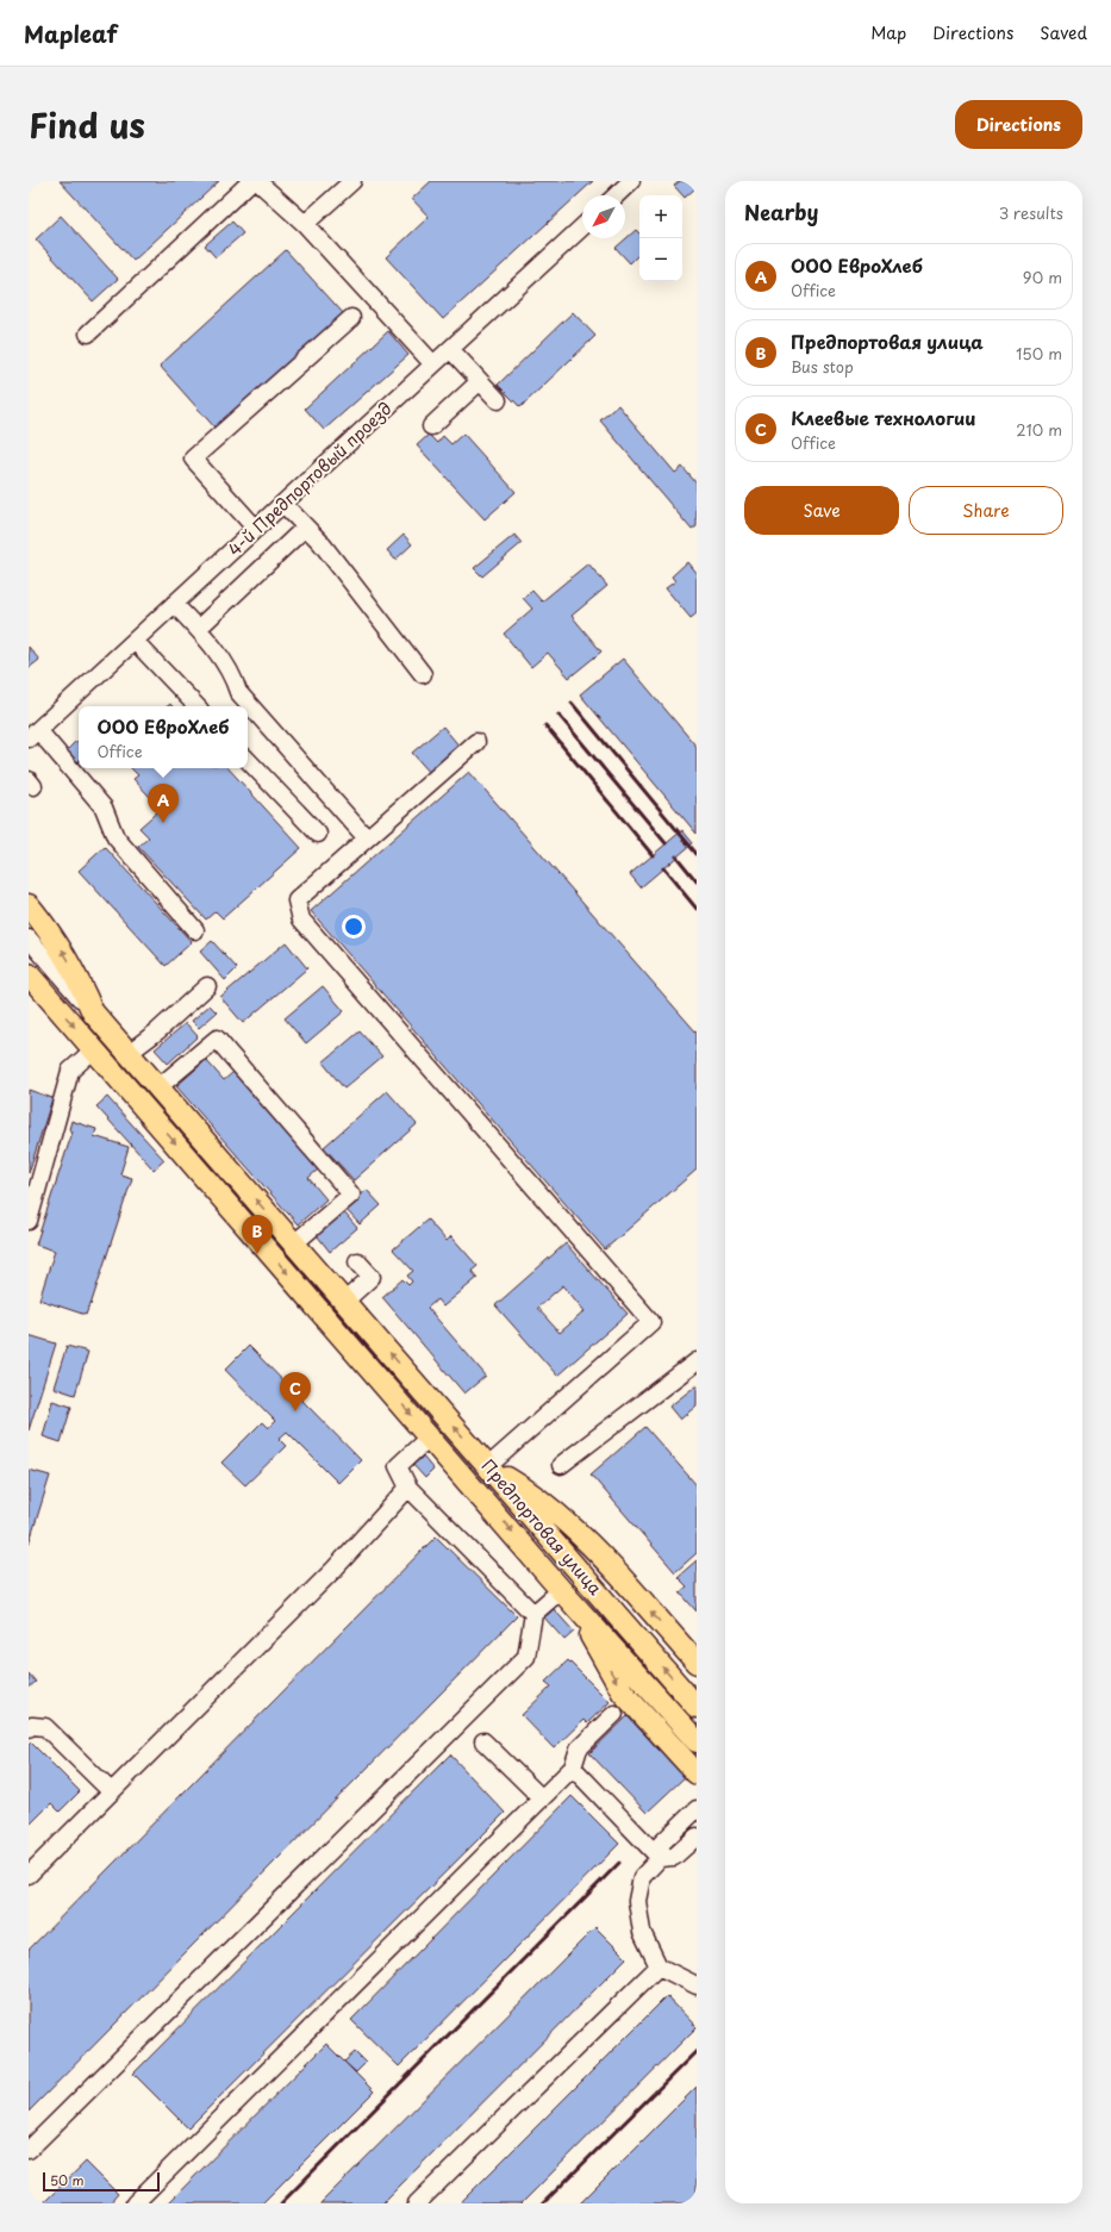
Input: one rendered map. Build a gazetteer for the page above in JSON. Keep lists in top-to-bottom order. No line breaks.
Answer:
{"streets":{"main road":["Предпортовая улица"],"street":["4-й Предпортовый проезд"]},"scale_bar":"50 m","north":"bottom left","page":{"header":"Mapleaf","nav":["Map","Directions","Saved"],"title":"Find us","buttons":["Directions",["Save","Share"]],"heading":["Nearby","3 results"],"map_buttons":["+","−"],"list":[{"mark":"A","name":"ООО ЕвроХлеб","note":"Office","value":"90 m"},{"mark":"B","name":"Предпортовая улица","note":"Bus stop","value":"150 m"},{"mark":"C","name":"Клеевые технологии","note":"Office","value":"210 m"}],"popup":["ООО ЕвроХлеб","Office"],"pins":["A","B","C"],"scale":"50 m"}}
